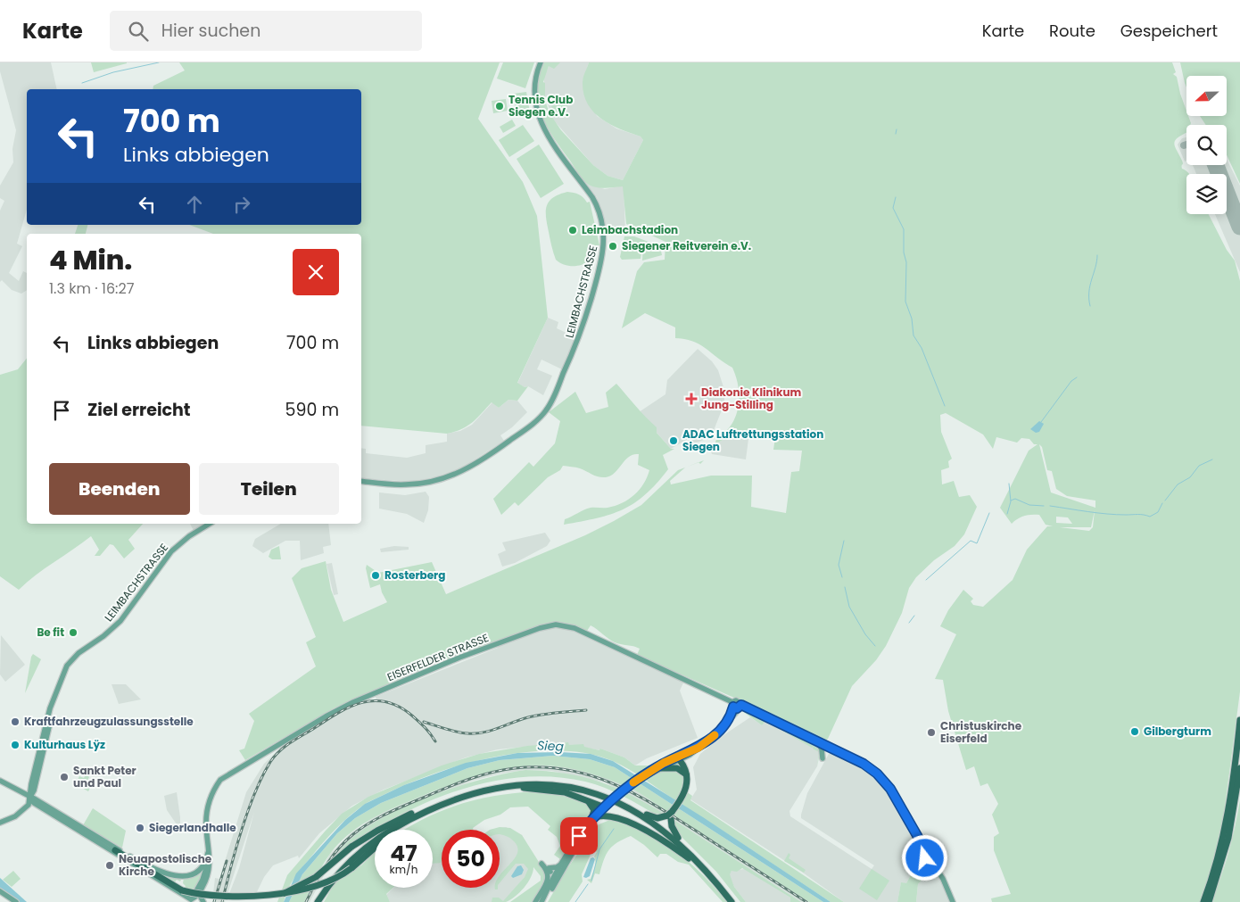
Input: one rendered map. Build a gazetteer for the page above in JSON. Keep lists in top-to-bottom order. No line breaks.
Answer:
{"streets":{"main road":["LEIMBACHSTRASSE","EISERFELDER STRASSE"]},"water":["Sieg"],"places":{"other":["Tennis Club Siegen e.V.","Leimbachstadion","Siegener Reitverein e.V.","ADAC Luftrettungsstation Siegen","Rosterberg","Be fit","Kraftfahrzeugzulassungsstelle","Gilbergturm","Christuskirche Eiserfeld","Kulturhaus Lÿz","Sankt Peter und Paul","Siegerlandhalle","Neuapostolische Kirche"],"health":["Diakonie Klinikum Jung-Stilling"]},"north":"left","page":{"header":"Karte","search":"Hier suchen","nav":["Karte","Route","Gespeichert"],"turn":["700 m","Links abbiegen"],"heading":["4 Min.","1.3 km · 16:27"],"list":[{"name":"Links abbiegen","value":"700 m"},{"name":"Ziel erreicht","value":"590 m"}],"buttons":["Beenden","Teilen"],"speed":"47 km/h","limit":"50"}}
